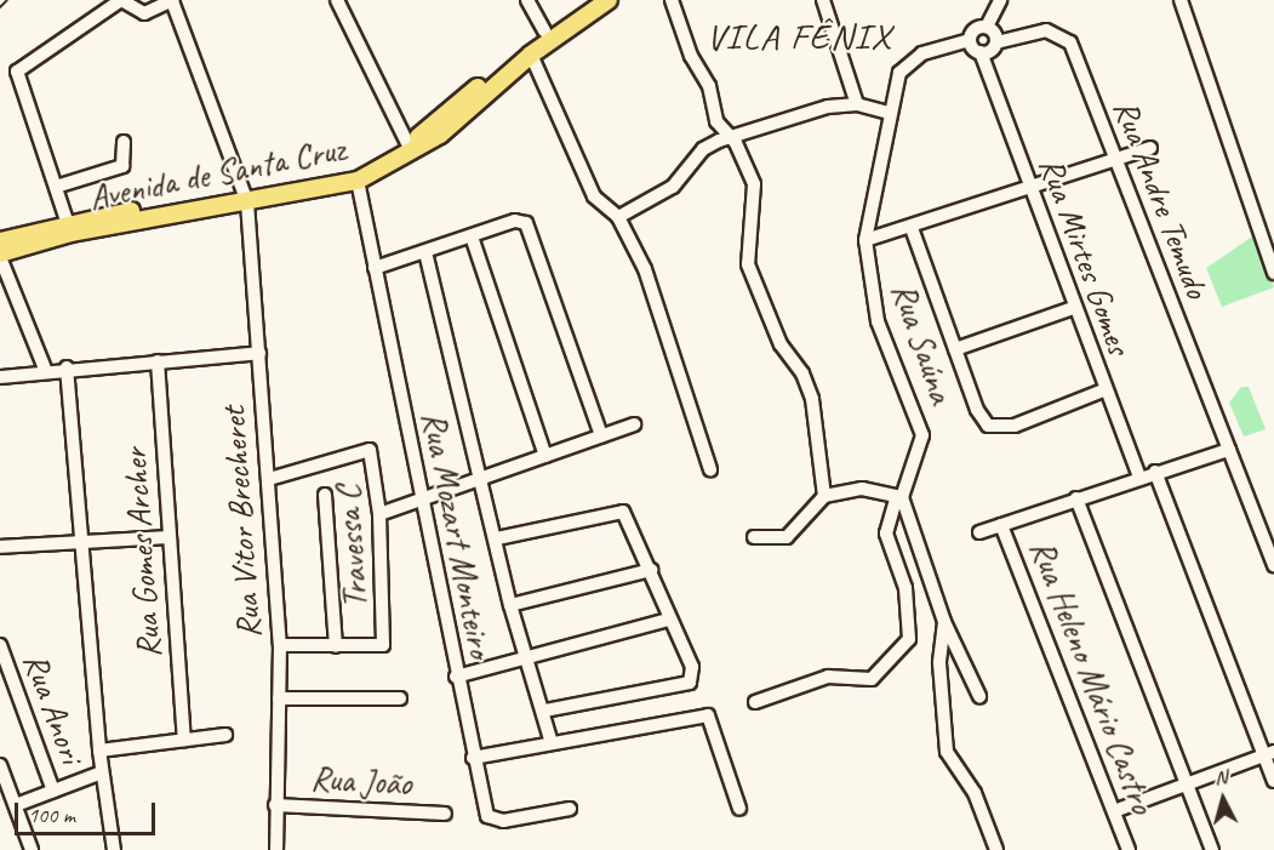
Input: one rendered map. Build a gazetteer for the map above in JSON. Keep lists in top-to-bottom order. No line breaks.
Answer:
{"streets":{"main road":["Avenida de Santa Cruz"],"street":["Rua Andre Temudo","Rua Mirtes Gomes","Rua Saúna","Rua Vitor Brecheret","Rua Mozart Monteiro","Travessa C","Rua Gomes Archer","Rua Heleno Mário Castro","Rua Anori","Rua João"]},"crossings":[["Avenida de Santa Cruz","Rua Vitor Brecheret"],["Avenida de Santa Cruz","Rua Mozart Monteiro"],["Rua Mirtes Gomes","Rua Saúna"],["Rua Vitor Brecheret","Travessa C"],["Rua Vitor Brecheret","Rua João"]],"districts":["VILA FÊNIX"],"scale_bar":"100 m","north":"top"}
